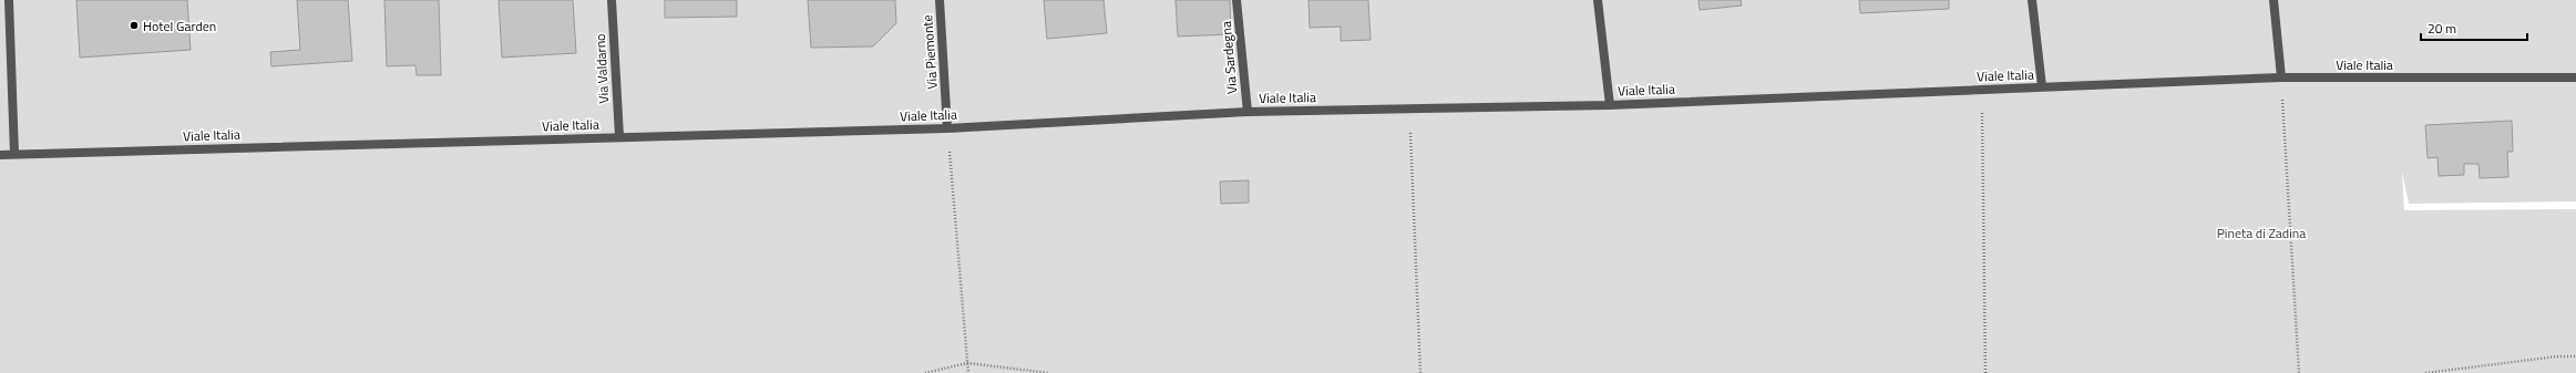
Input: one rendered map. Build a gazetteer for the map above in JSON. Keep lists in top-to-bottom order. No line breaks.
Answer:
{"streets":{"street":["Via Piemonte","Via Sardegna","Viale Italia","Via Valdarno"]},"crossings":[["Via Piemonte","Viale Italia"],["Via Sardegna","Viale Italia"],["Viale Italia","Via Valdarno"]],"parks":["Pineta di Zadina"],"places":["Hotel Garden"],"scale_bar":"20 m"}
